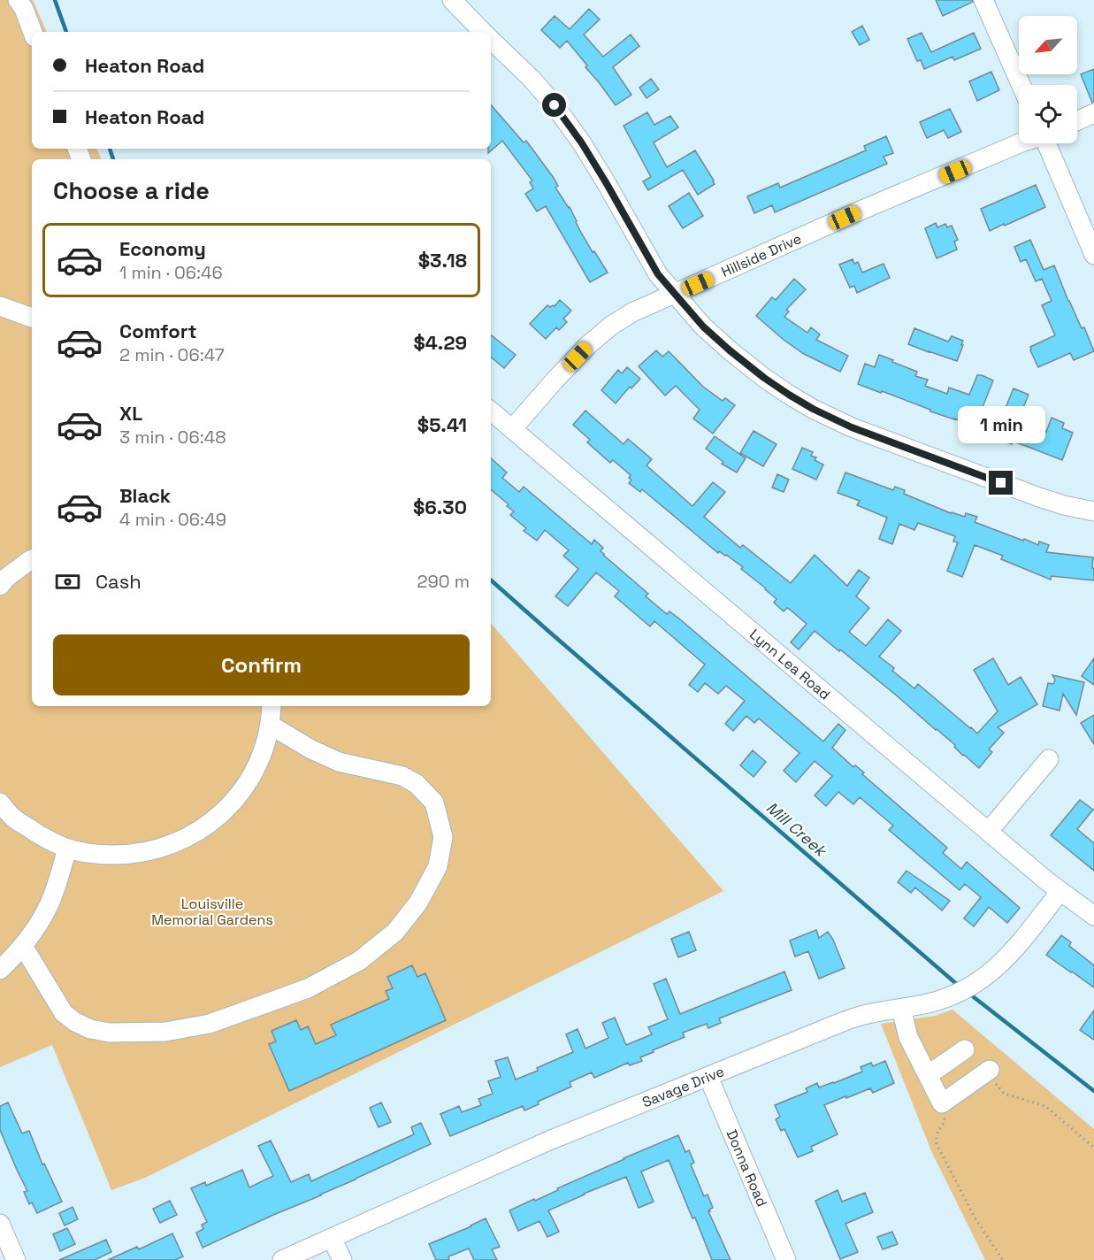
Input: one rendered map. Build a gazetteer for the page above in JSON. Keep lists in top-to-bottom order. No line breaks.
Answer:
{"streets":{"street":["Hillside Drive","Lynn Lea Road","Savage Drive","Donna Road"]},"crossings":[["Hillside Drive","Lynn Lea Road"],["Lynn Lea Road","Savage Drive"],["Savage Drive","Donna Road"]],"water":["Mill Creek"],"parks":["Louisville Memorial Gardens"],"north":"bottom left","page":{"banner":["Heaton Road","Heaton Road"],"heading":"Choose a ride","list":[{"name":"Economy","note":"1 min · 06:46","value":"$3.18"},{"name":"Comfort","note":"2 min · 06:47","value":"$4.29"},{"name":"XL","note":"3 min · 06:48","value":"$5.41"},{"name":"Black","note":"4 min · 06:49","value":"$6.30"}],"bubble":"1 min","pay":["Cash","290 m"],"buttons":"Confirm"}}
